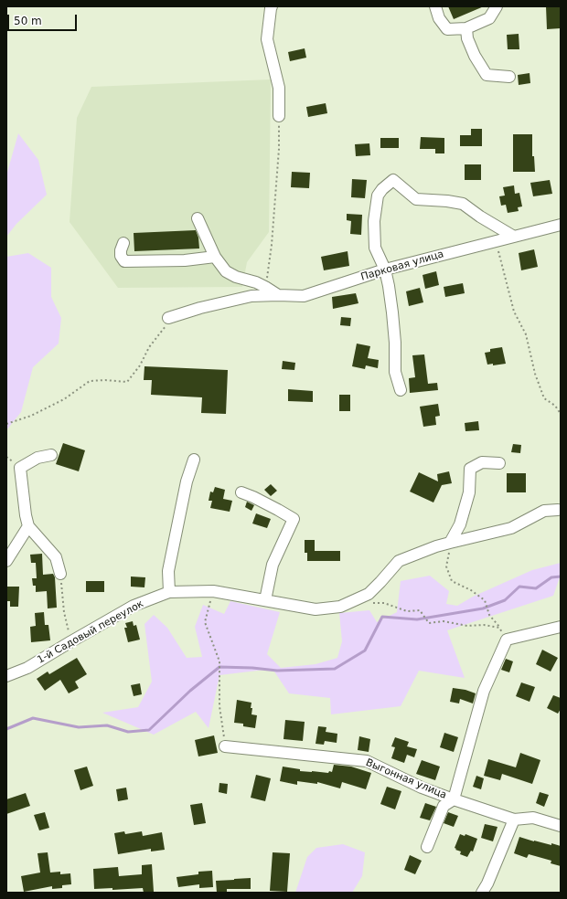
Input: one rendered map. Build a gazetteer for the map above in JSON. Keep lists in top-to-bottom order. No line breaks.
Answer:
{"streets":{"street":["Парковая улица","1-й Садовый переулок","Выгонная улица"]},"scale_bar":"50 m"}
